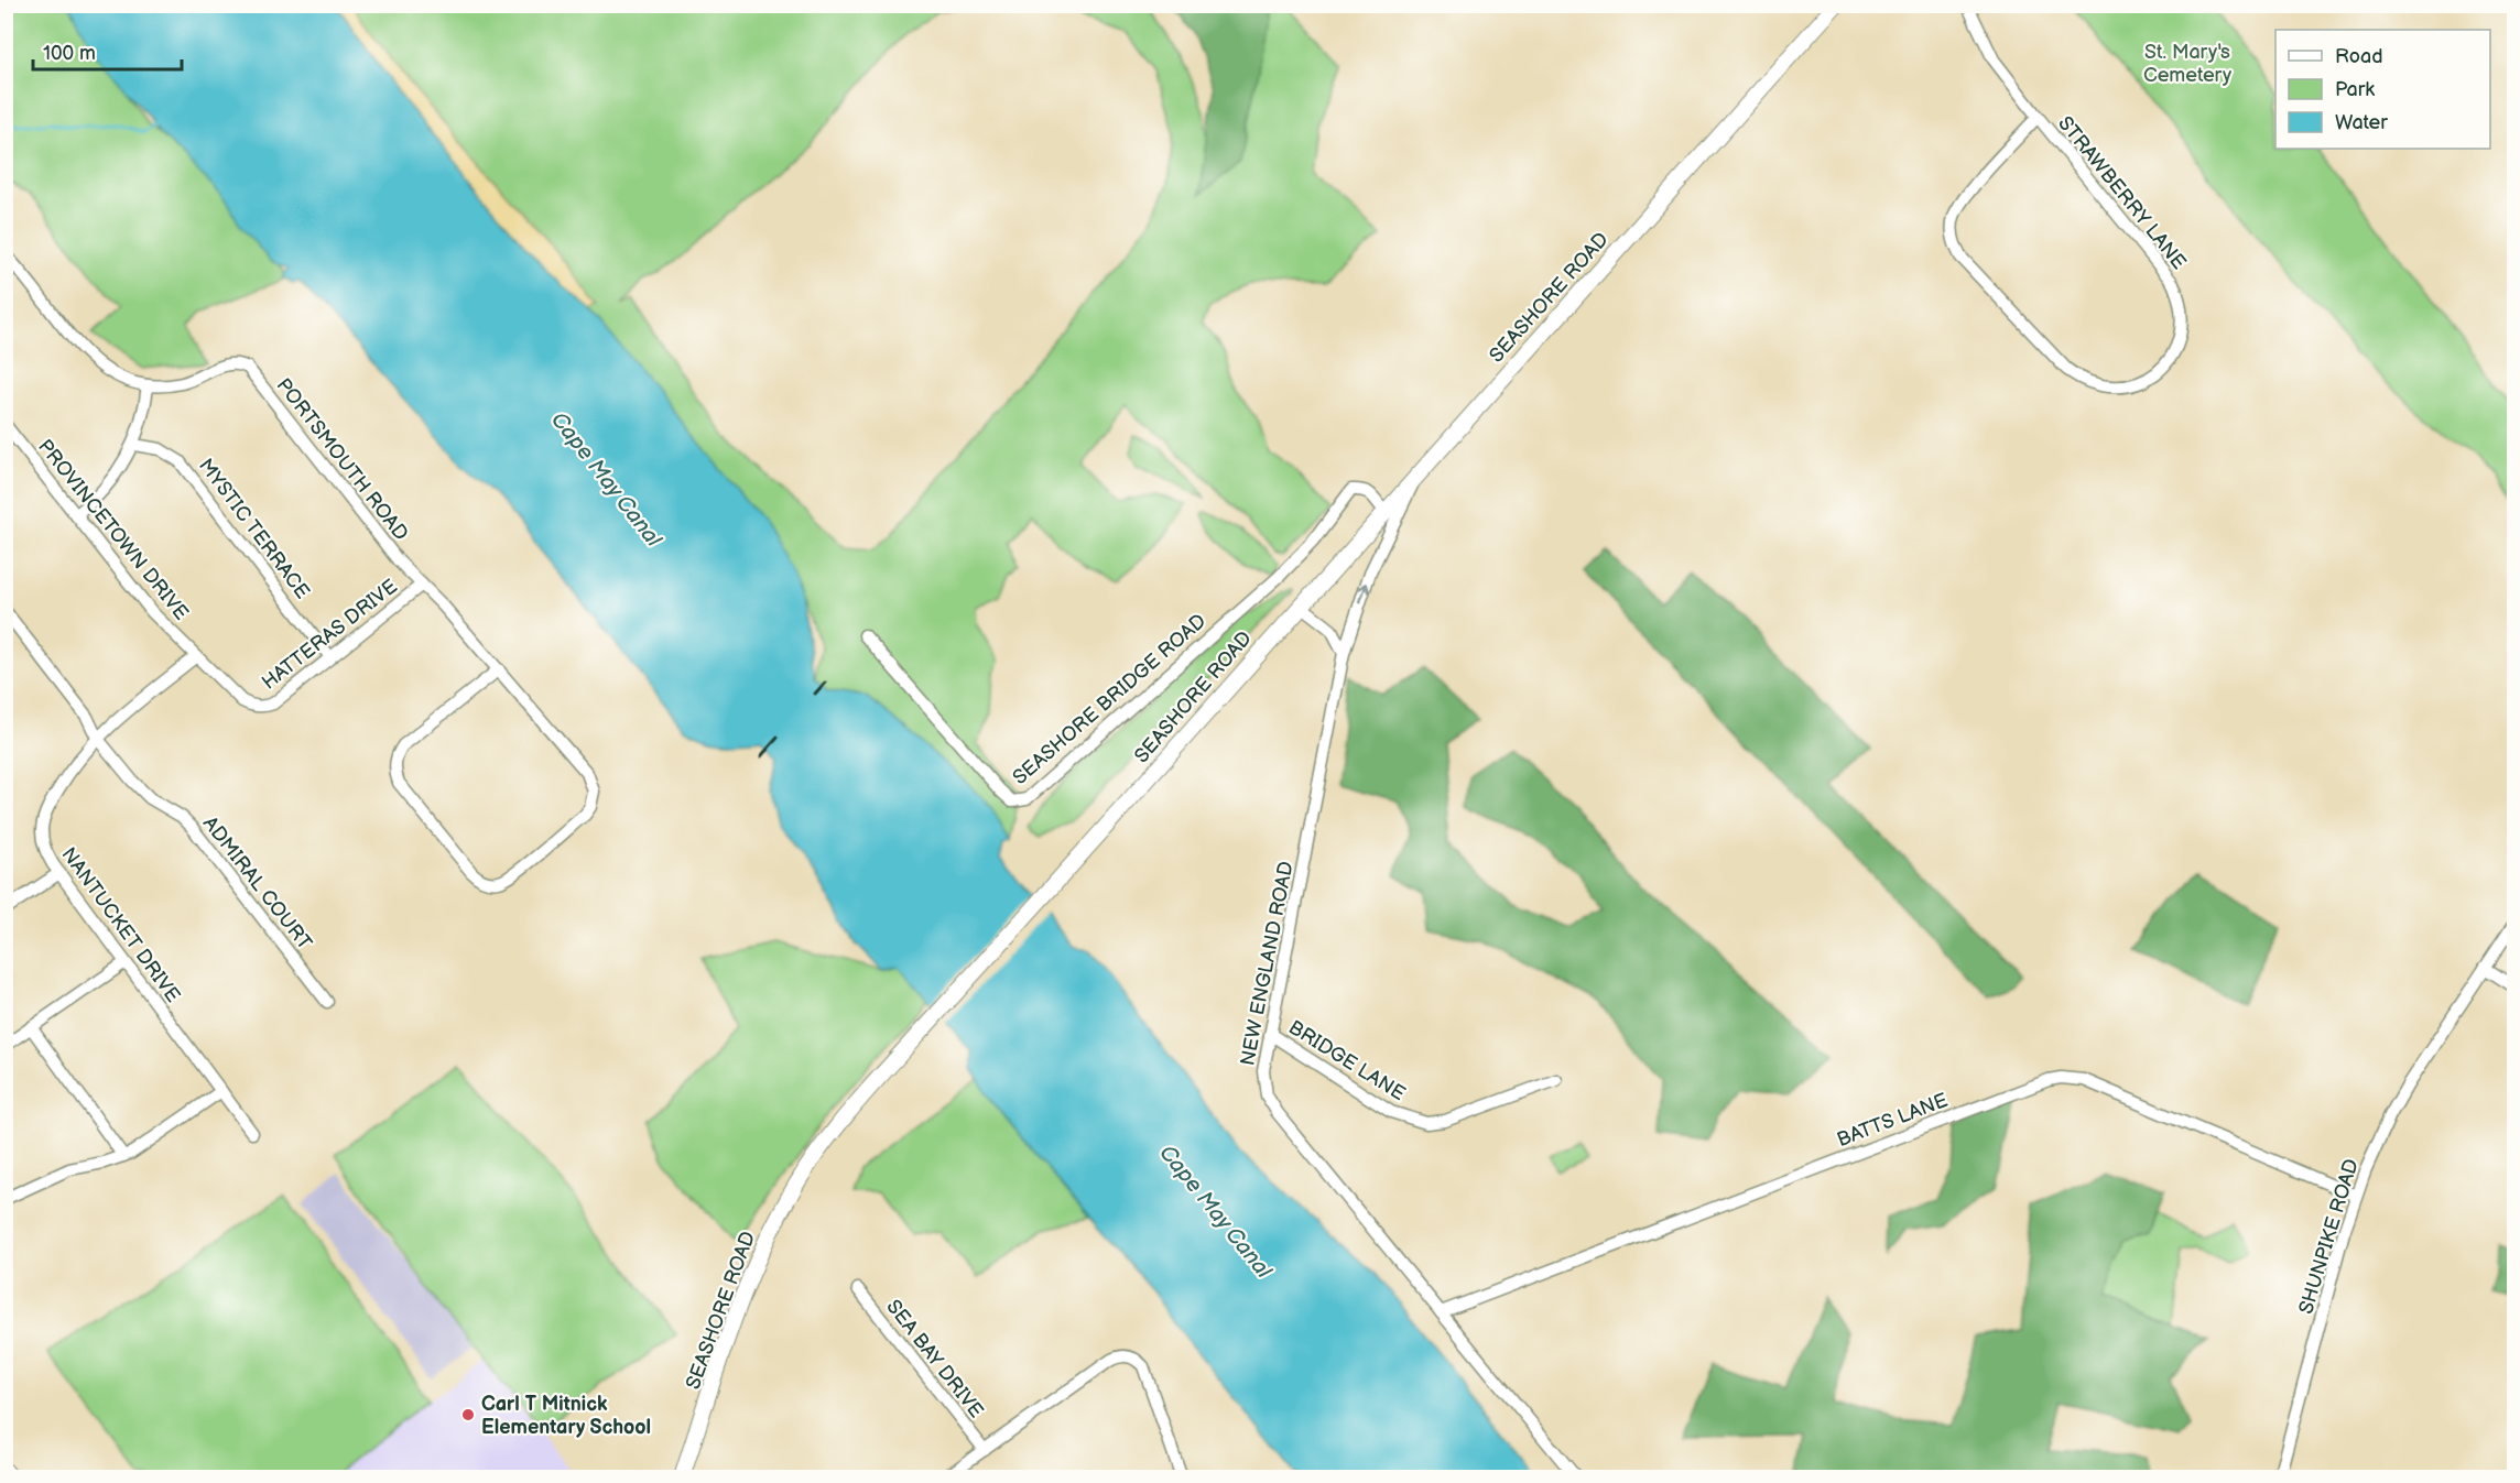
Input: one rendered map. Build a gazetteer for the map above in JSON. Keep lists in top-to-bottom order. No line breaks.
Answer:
{"streets":{"main road":["SEASHORE ROAD"],"street":["STRAWBERRY LANE","PORTSMOUTH ROAD","MYSTIC TERRACE","PROVINCETOWN DRIVE","HATTERAS DRIVE","SEASHORE BRIDGE ROAD","ADMIRAL COURT","NANTUCKET DRIVE","NEW ENGLAND ROAD","BRIDGE LANE","BATTS LANE","SHUNPIKE ROAD","SEA BAY DRIVE"]},"crossings":[["SEASHORE ROAD","SEASHORE BRIDGE ROAD"],["SEASHORE ROAD","NEW ENGLAND ROAD"],["PORTSMOUTH ROAD","HATTERAS DRIVE"],["MYSTIC TERRACE","HATTERAS DRIVE"],["PROVINCETOWN DRIVE","HATTERAS DRIVE"],["PROVINCETOWN DRIVE","NANTUCKET DRIVE"],["HATTERAS DRIVE","NANTUCKET DRIVE"],["ADMIRAL COURT","NANTUCKET DRIVE"],["NEW ENGLAND ROAD","BRIDGE LANE"],["NEW ENGLAND ROAD","BATTS LANE"],["BATTS LANE","SHUNPIKE ROAD"]],"water":["Cape May Canal"],"parks":["St. Mary's Cemetery"],"places":["Carl T Mitnick Elementary School"],"legend":["Road","Park","Water"],"scale_bar":"100 m"}
